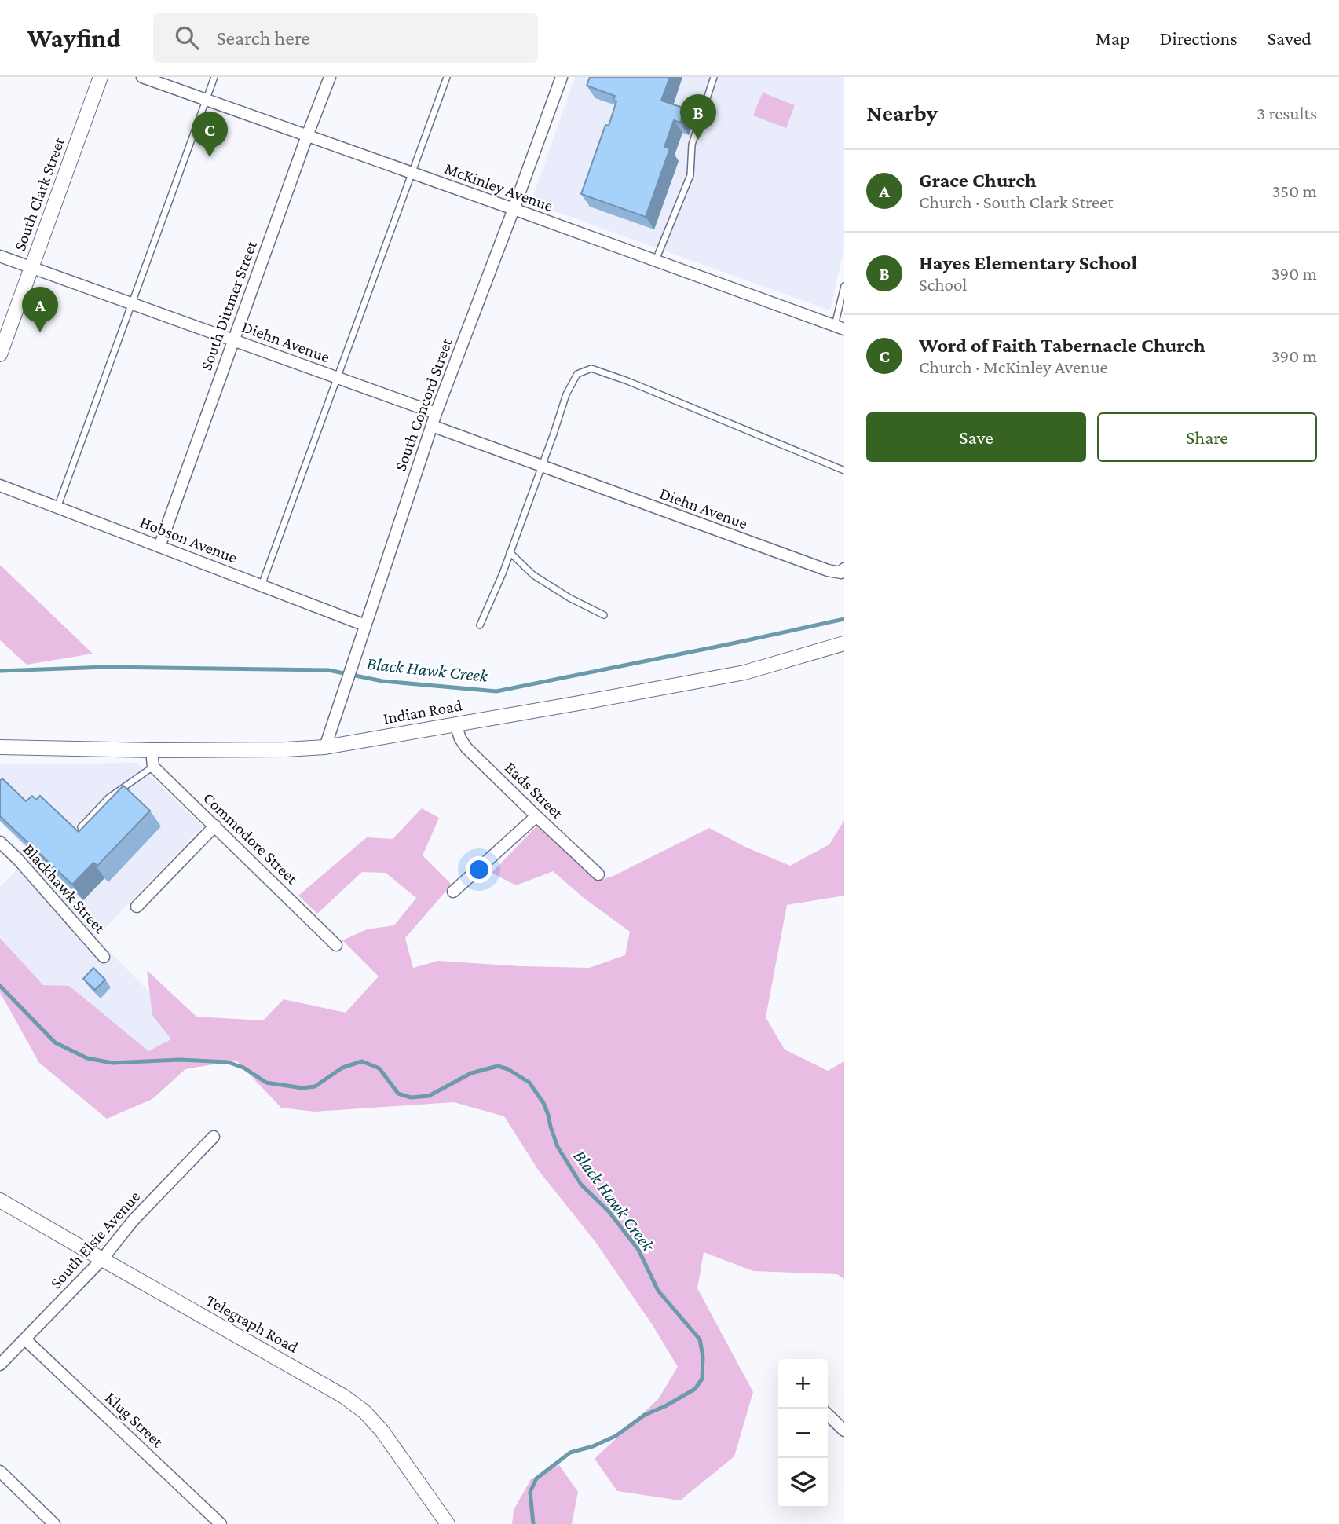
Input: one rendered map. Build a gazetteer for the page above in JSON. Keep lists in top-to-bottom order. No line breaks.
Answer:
{"streets":{"street":["McKinley Avenue","South Clark Street","South Dittmer Street","Diehn Avenue","South Concord Street","Hobson Avenue","Indian Road","Eads Street","Commodore Street","Blackhawk Street","South Elsie Avenue","Telegraph Road","Klug Street"]},"crossings":[["McKinley Avenue","South Dittmer Street"],["McKinley Avenue","South Concord Street"],["South Clark Street","Diehn Avenue"],["South Dittmer Street","Diehn Avenue"],["South Dittmer Street","Hobson Avenue"],["Diehn Avenue","South Concord Street"],["South Concord Street","Hobson Avenue"],["South Concord Street","Indian Road"],["Indian Road","Eads Street"],["South Elsie Avenue","Telegraph Road"],["South Elsie Avenue","Klug Street"]],"water":["Black Hawk Creek"],"page":{"header":"Wayfind","search":"Search here","nav":["Map","Directions","Saved"],"heading":["Nearby","3 results"],"pins":["B","C","A"],"list":[{"mark":"A","name":"Grace Church","note":"Church · South Clark Street","value":"350 m"},{"mark":"B","name":"Hayes Elementary School","note":"School","value":"390 m"},{"mark":"C","name":"Word of Faith Tabernacle Church","note":"Church · McKinley Avenue","value":"390 m"}],"buttons":["Save","Share"],"map_buttons":["+","−"]}}
